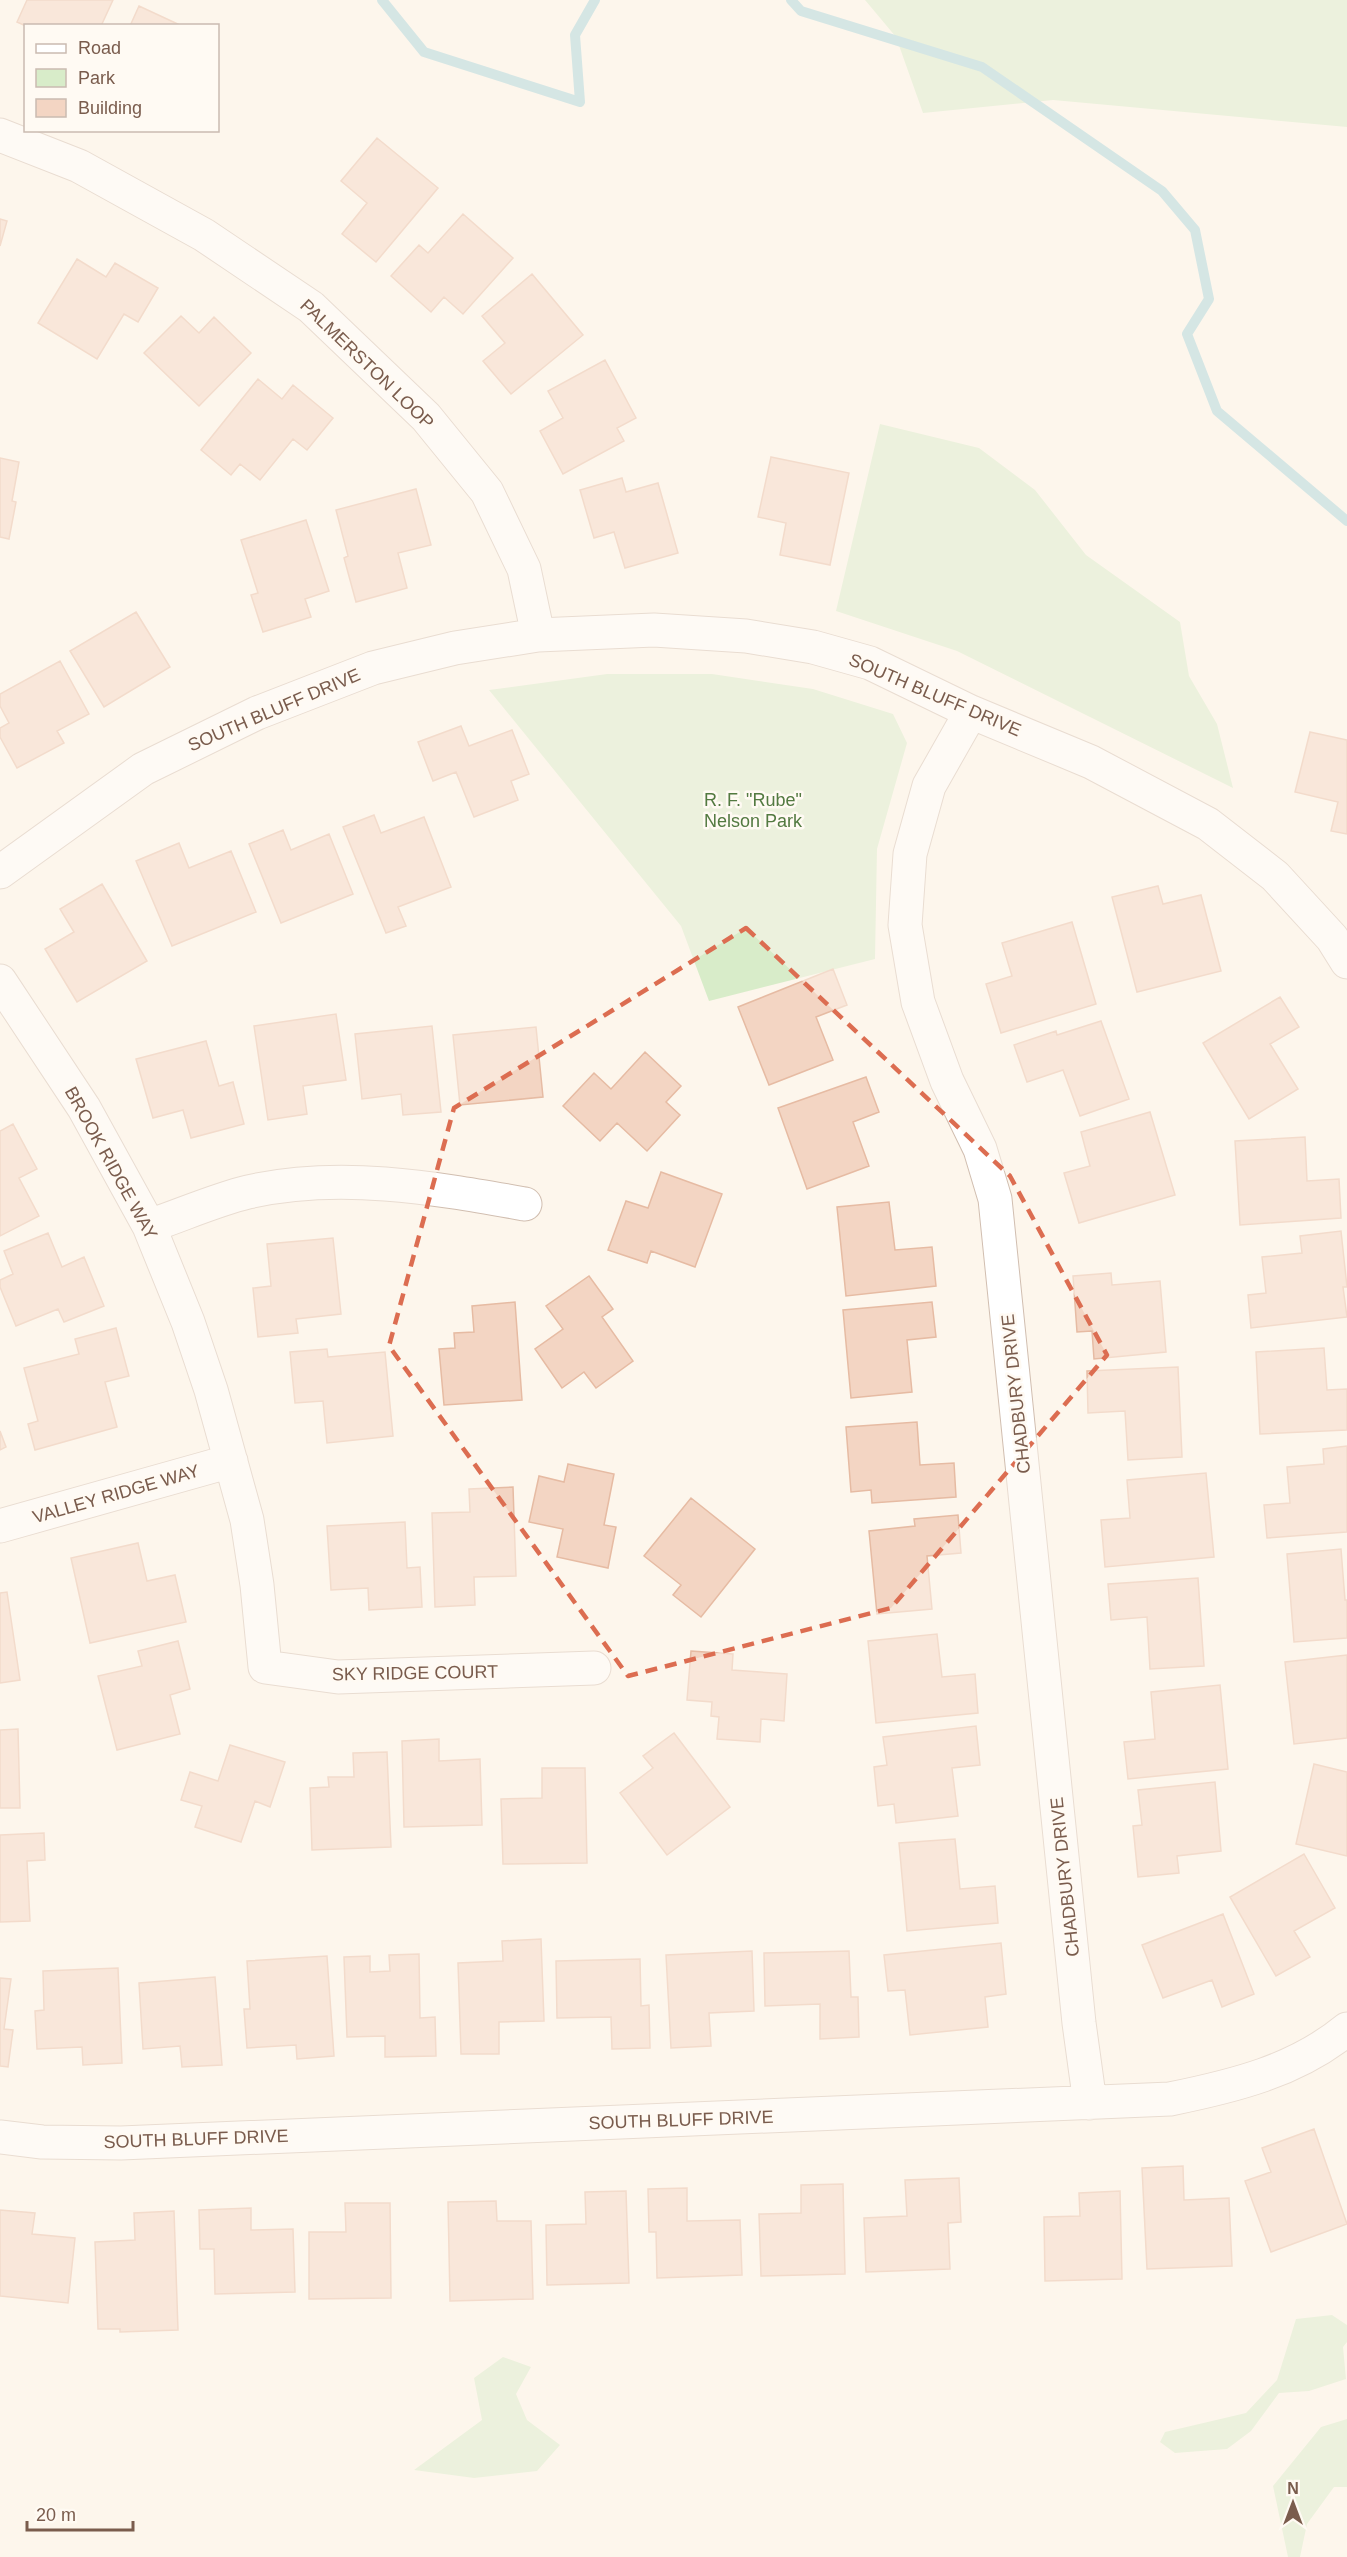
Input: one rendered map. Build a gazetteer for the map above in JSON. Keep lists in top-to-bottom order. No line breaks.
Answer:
{"streets":{"street":["PALMERSTON LOOP","SOUTH BLUFF DRIVE","BROOK RIDGE WAY","CHADBURY DRIVE","VALLEY RIDGE WAY","SKY RIDGE COURT"]},"crossings":[["PALMERSTON LOOP","SOUTH BLUFF DRIVE"],["SOUTH BLUFF DRIVE","CHADBURY DRIVE"],["BROOK RIDGE WAY","VALLEY RIDGE WAY"],["BROOK RIDGE WAY","SKY RIDGE COURT"],["VALLEY RIDGE WAY","SKY RIDGE COURT"]],"parks":["R. F. \"Rube\" Nelson Park"],"legend":["Road","Park","Building"],"scale_bar":"20 m","north":"top"}
